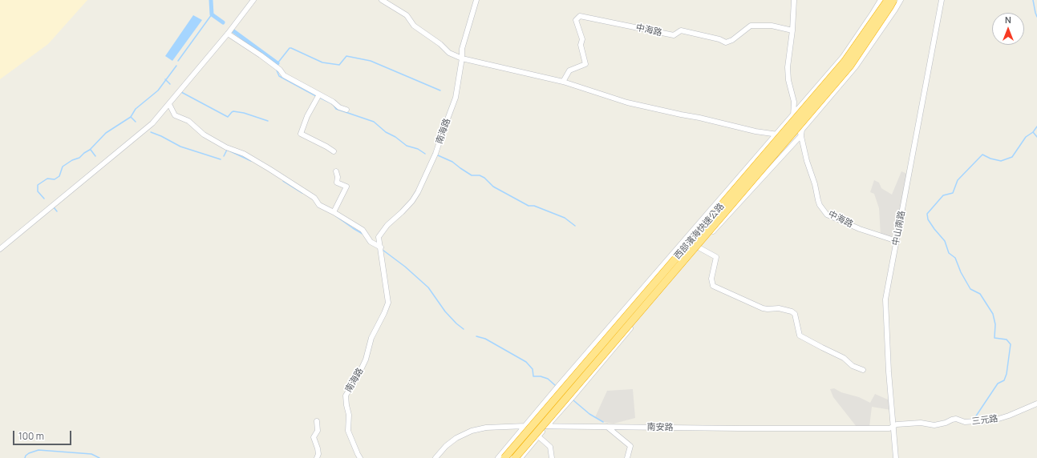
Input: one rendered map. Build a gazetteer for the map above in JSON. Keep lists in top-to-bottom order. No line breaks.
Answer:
{"streets":{"highway":["西部濱海快速公路"],"street":["中海路","南海路","中山南路","三元路","南安路"]},"crossings":[["中海路","中山南路"],["中山南路","三元路"],["中山南路","南安路"],["三元路","南安路"]],"scale_bar":"100 m","north":"top"}
